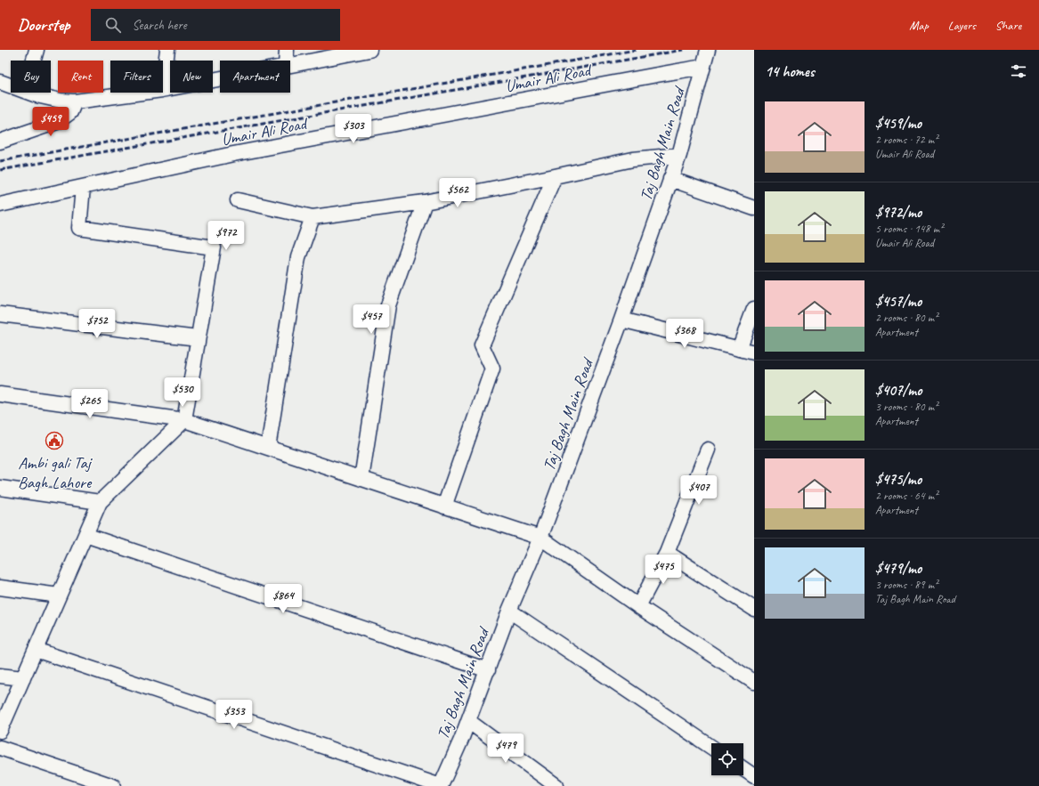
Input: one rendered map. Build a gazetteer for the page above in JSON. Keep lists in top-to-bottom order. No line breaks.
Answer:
{"streets":{"street":["Umair Ali Road","Taj Bagh Main Road"]},"crossings":[["Umair Ali Road","Taj Bagh Main Road"]],"places":{"public building":["Ambi gali Taj Bagh Lahore"]},"page":{"header":"Doorstep","search":"Search here","nav":["Map","Layers","Share"],"heading":"14 homes","chip":["Buy","Rent","Filters","New","Apartment"],"list":[{"name":"$459/mo","note":"2 rooms · 72 m² · Umair Ali Road"},{"name":"$972/mo","note":"5 rooms · 148 m² · Umair Ali Road"},{"name":"$457/mo","note":"2 rooms · 80 m² · Apartment"},{"name":"$407/mo","note":"3 rooms · 80 m² · Apartment"},{"name":"$475/mo","note":"2 rooms · 64 m² · Apartment"},{"name":"$479/mo","note":"3 rooms · 89 m² · Taj Bagh Main Road"}],"price":["$459","$303","$562","$972","$457","$752","$368","$530","$265","$407","$475","$864","$353","$479"]}}
